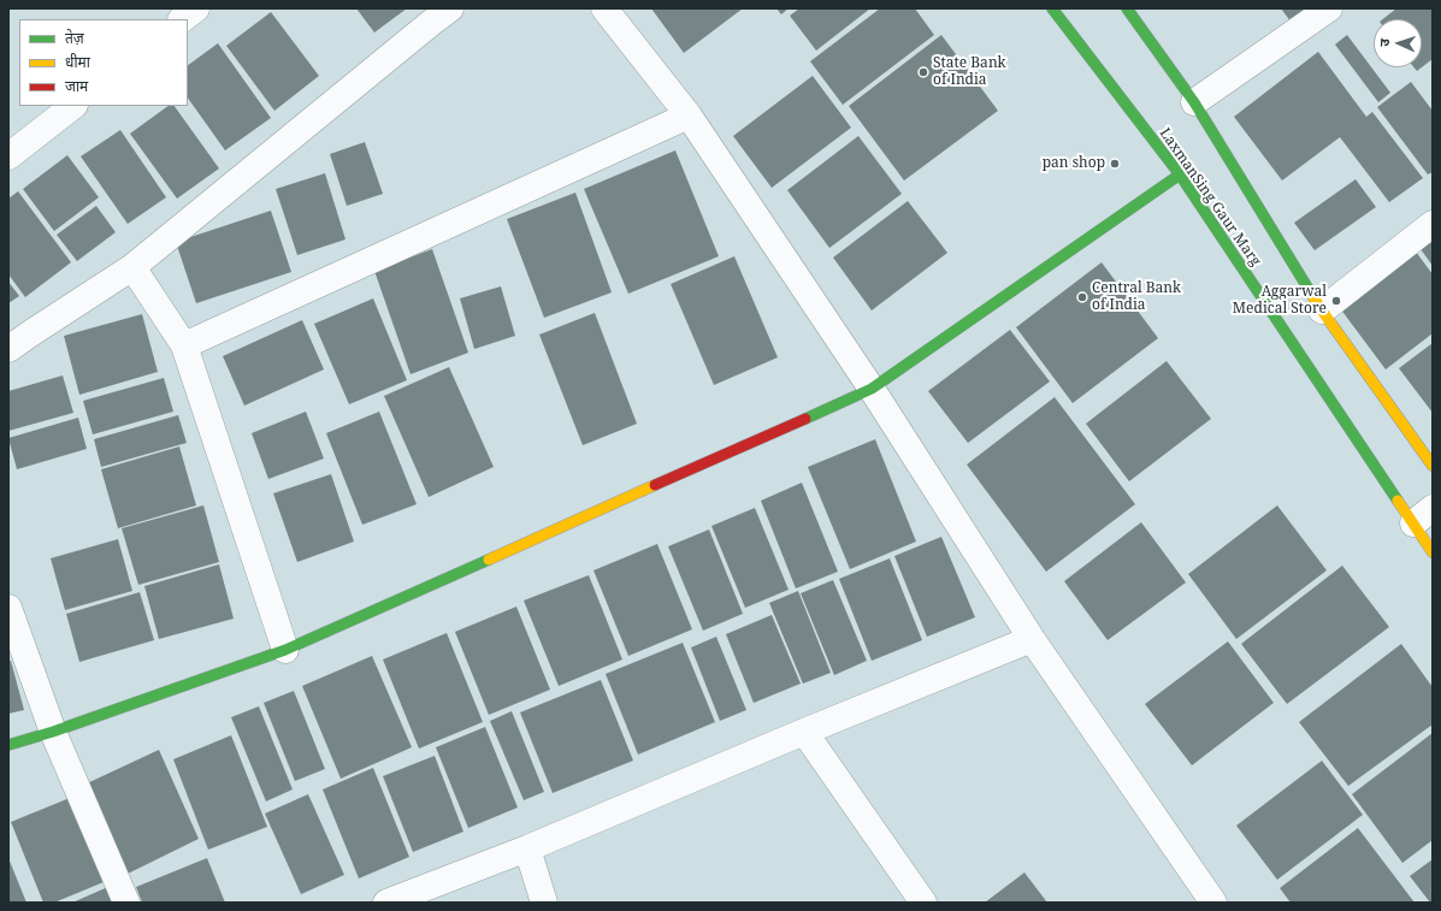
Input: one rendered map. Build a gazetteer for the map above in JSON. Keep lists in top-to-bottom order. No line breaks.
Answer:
{"streets":{"street":["LaxmanSing Gaur Marg"]},"places":["State Bank of India","pan shop","Central Bank of India","Aggarwal Medical Store"],"legend":["तेज़","धीमा","जाम"],"north":"left"}
